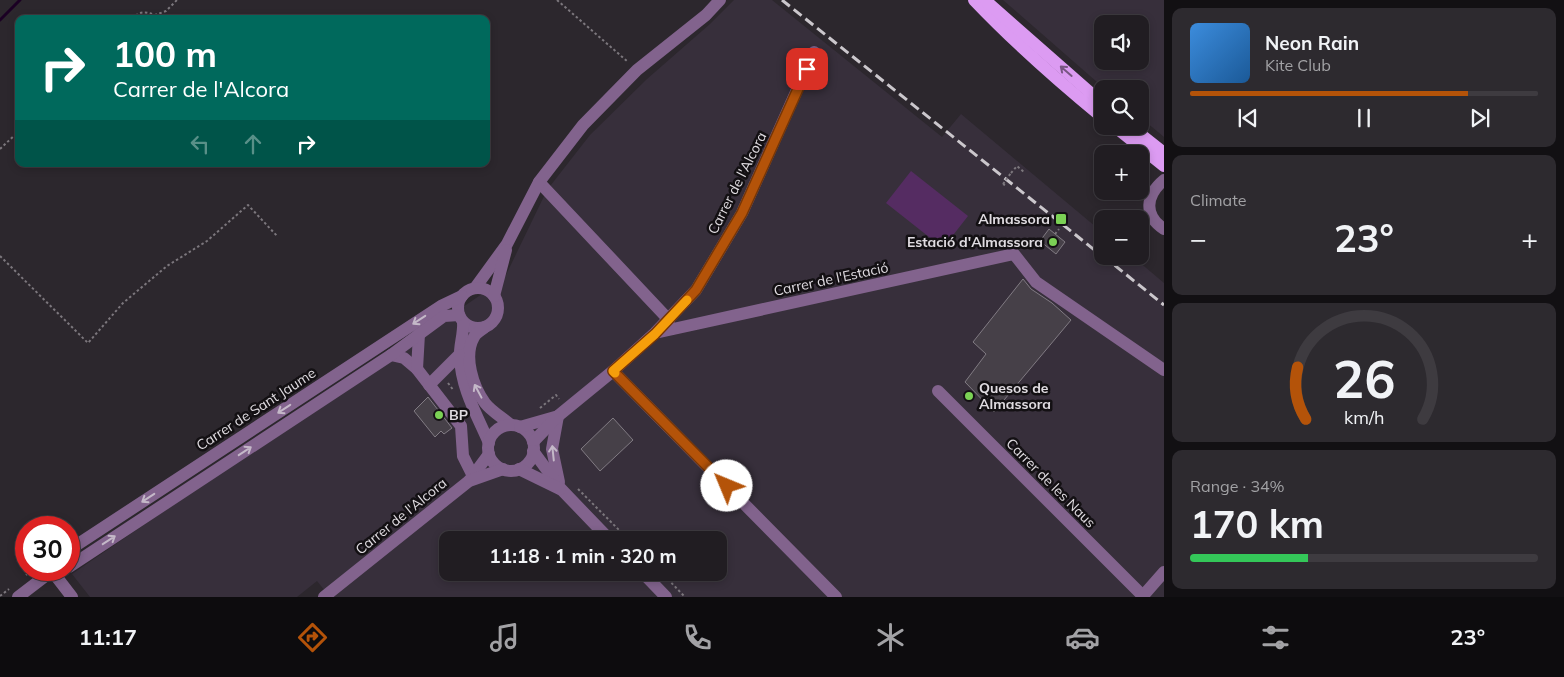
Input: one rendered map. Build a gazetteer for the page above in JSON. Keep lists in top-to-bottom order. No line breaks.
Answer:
{"streets":{"street":["Carrer de l'Alcora","Carrer de l'Estació","Carrer de Sant Jaume","Carrer de les Naus"]},"crossings":[["Carrer de l'Alcora","Carrer de l'Estació"]],"places":{"transit":["Almassora"],"other":["Estació d'Almassora","Quesos de Almassora","BP"]},"page":{"map_buttons":["+","−"],"turn":["100 m","Carrer de l'Alcora"],"song":["Neon Rain","Kite Club"],"tile":["Climate",["Range · 34%","170 km"]],"heat":["−","23°","+"],"limit":"30","trip":"11:18 · 1 min · 320 m","tabs":["11:17","23°"],"gauge":["26","km/h"]}}
